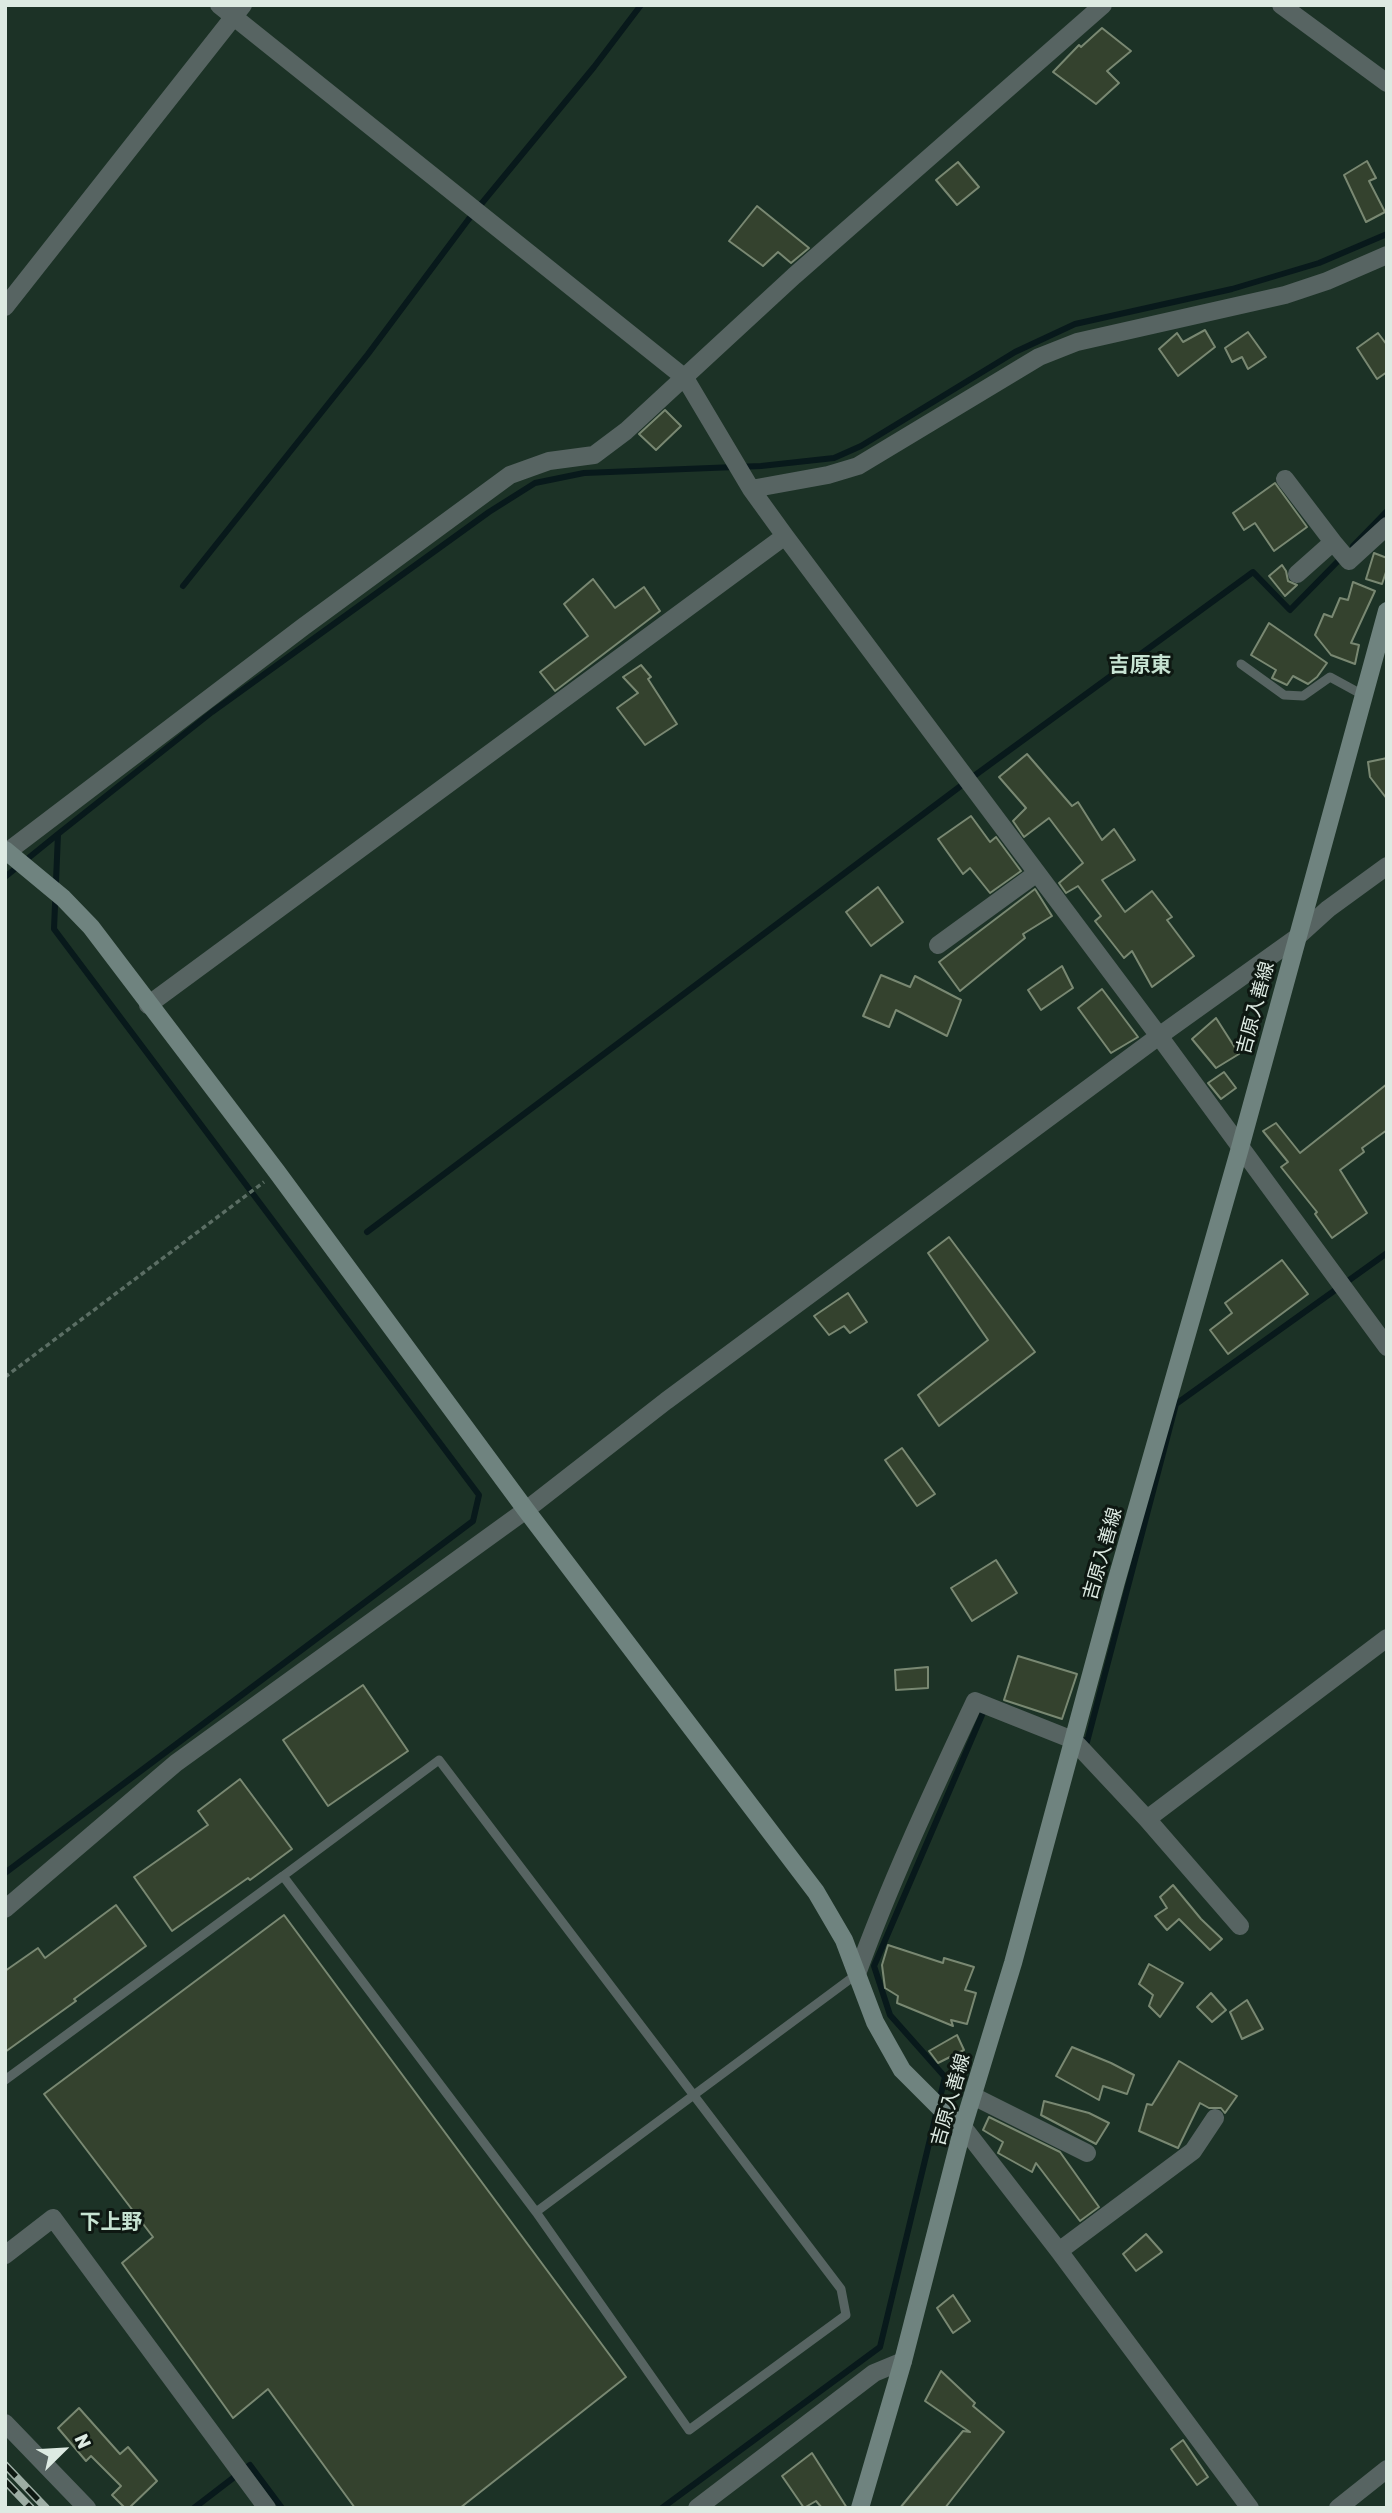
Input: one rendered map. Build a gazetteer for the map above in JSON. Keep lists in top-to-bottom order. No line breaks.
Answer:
{"streets":{"main road":["吉原入善線"]},"districts":["吉原東","下上野"],"north":"top right"}
